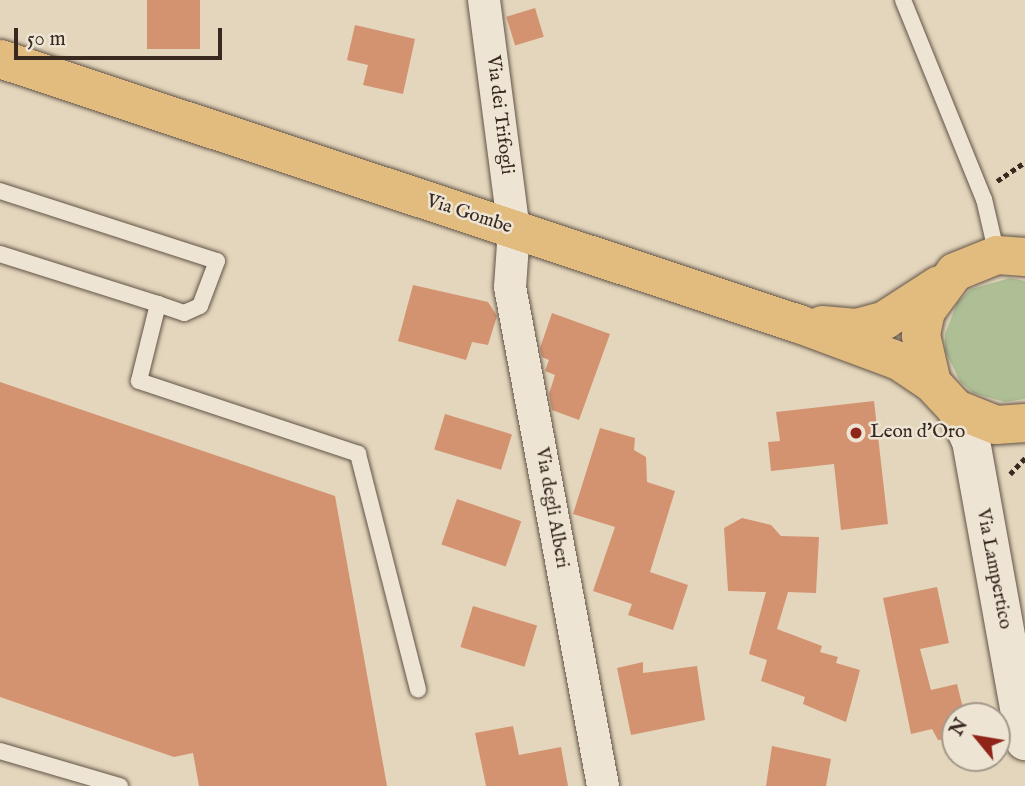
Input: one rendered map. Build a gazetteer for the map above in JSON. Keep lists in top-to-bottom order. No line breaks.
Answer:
{"streets":{"main road":["Via Gombe"],"street":["Via dei Trifogli","Via degli Alberi","Via Lampertico"]},"crossings":[["Via dei Trifogli","Via Gombe"],["Via dei Trifogli","Via degli Alberi"],["Via Gombe","Via degli Alberi"],["Via Gombe","Via Lampertico"]],"places":["Leon d'Oro"],"scale_bar":"50 m","north":"top left"}
